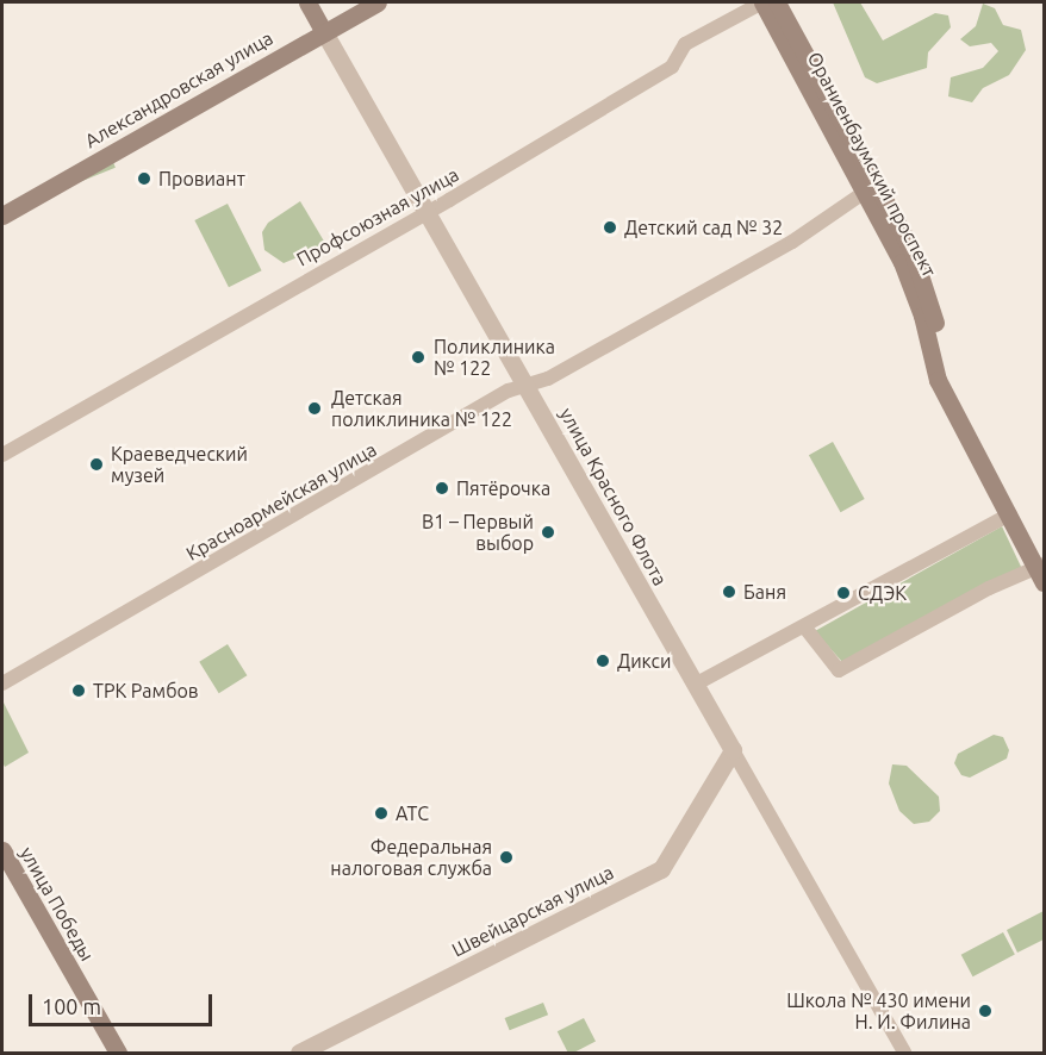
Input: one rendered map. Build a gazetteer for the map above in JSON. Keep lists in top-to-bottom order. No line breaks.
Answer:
{"streets":{"main road":["Александровская улица","Ораниенбаумский проспект","улица Красного Флота","улица Победы"],"street":["Профсоюзная улица","Красноармейская улица","Швейцарская улица"]},"crossings":[["Александровская улица","улица Красного Флота"],["Ораниенбаумский проспект","Профсоюзная улица"],["Ораниенбаумский проспект","Красноармейская улица"],["Профсоюзная улица","улица Красного Флота"],["улица Красного Флота","Красноармейская улица"],["улица Красного Флота","Швейцарская улица"]],"places":["Провиант","Детский сад № 32","Поликлиника № 122","Детская поликлиника № 122","Краеведческий музей","Пятёрочка","В1 – Первый выбор","Баня","СДЭК","Дикси","ТРК Рамбов","АТС","Федеральная налоговая служба","Школа № 430 имени Н. И. Филина"],"scale_bar":"100 m"}
